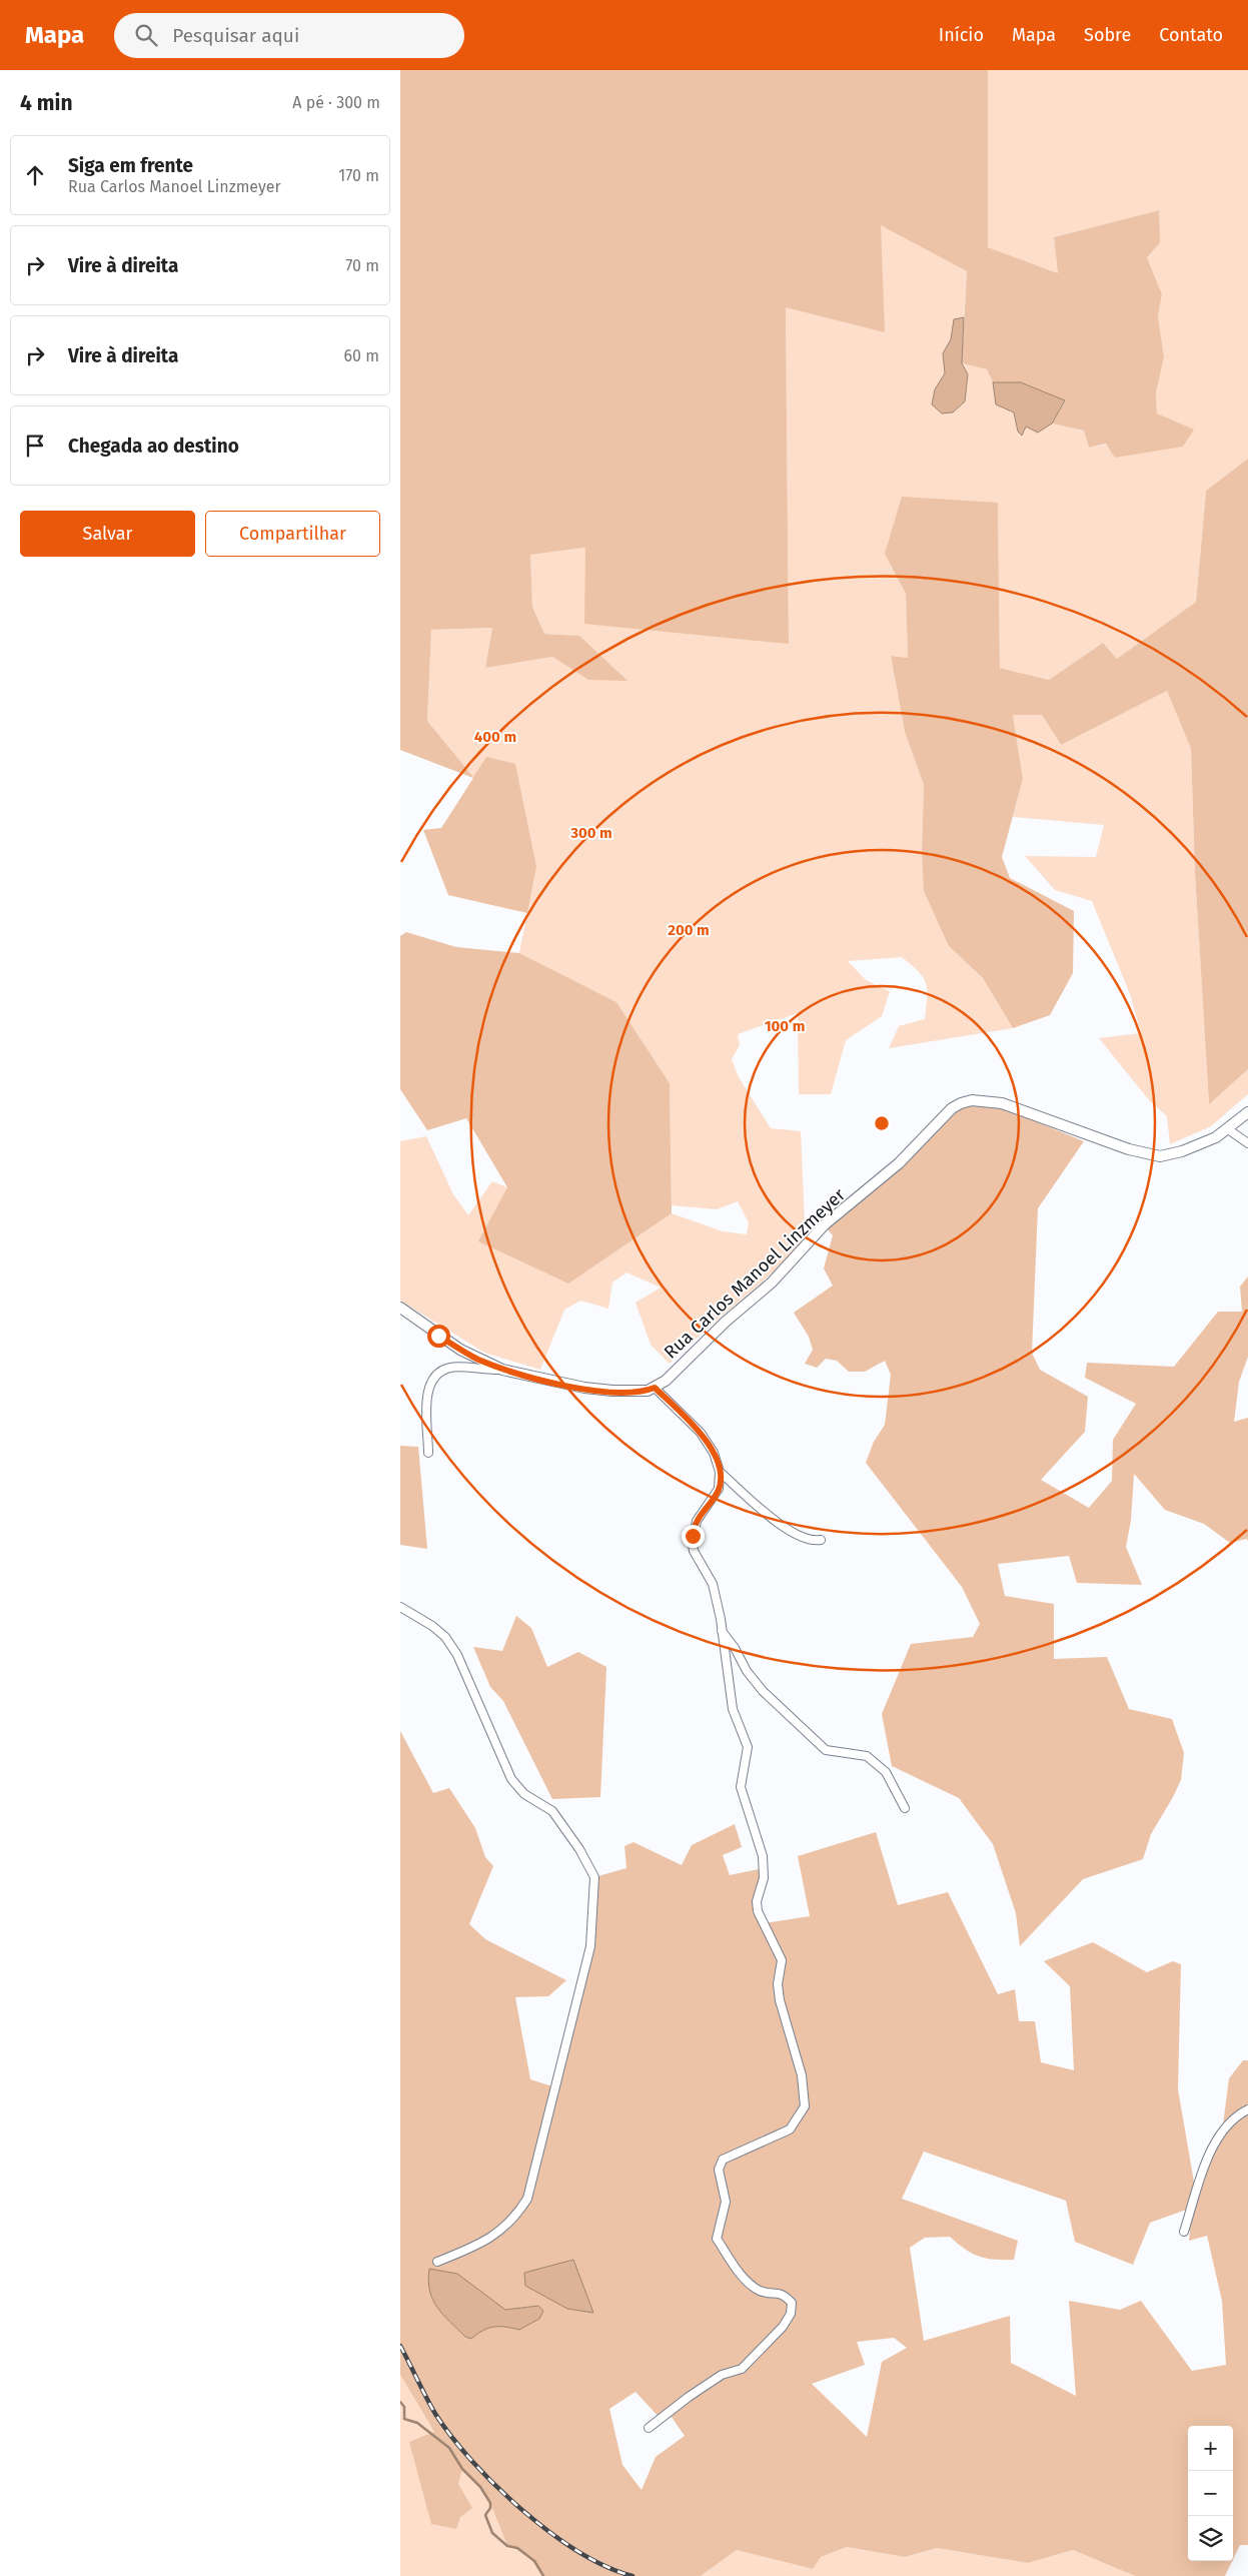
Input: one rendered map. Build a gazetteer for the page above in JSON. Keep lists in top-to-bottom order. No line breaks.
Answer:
{"streets":{"street":["Rua Carlos Manoel Linzmeyer"]},"page":{"header":"Mapa","search":"Pesquisar aqui","nav":["Início","Mapa","Sobre","Contato"],"heading":["4 min","A pé · 300 m"],"list":[["Siga em frente","Rua Carlos Manoel Linzmeyer","170 m"],["Vire à direita","70 m"],["Vire à direita","60 m"],"Chegada ao destino"],"buttons":["Salvar","Compartilhar"],"map_buttons":["+","−"]},"rings":["400 m","300 m","200 m","100 m"]}
